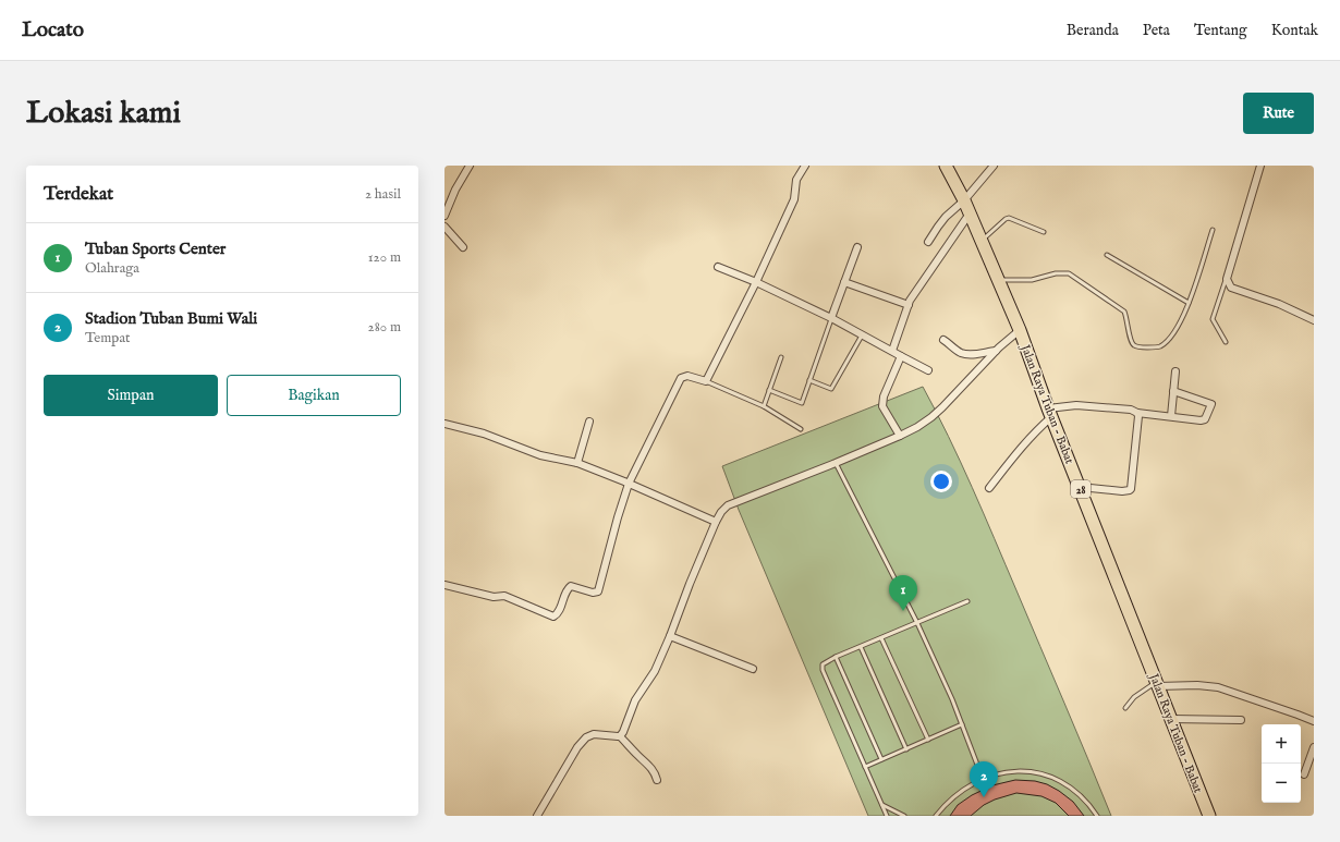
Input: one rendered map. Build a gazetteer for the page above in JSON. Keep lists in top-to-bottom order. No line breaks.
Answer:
{"streets":{"highway":["Jalan Raya Tuban - Babat","28"]},"page":{"header":"Locato","nav":["Beranda","Peta","Tentang","Kontak"],"buttons":["Rute",["Simpan","Bagikan"]],"title":"Lokasi kami","heading":["Terdekat","2 hasil"],"list":[{"mark":"1","name":"Tuban Sports Center","note":"Olahraga","value":"120 m"},{"mark":"2","name":"Stadion Tuban Bumi Wali","note":"Tempat","value":"280 m"}],"pins":["1","2"],"map_buttons":["+","−"]}}
